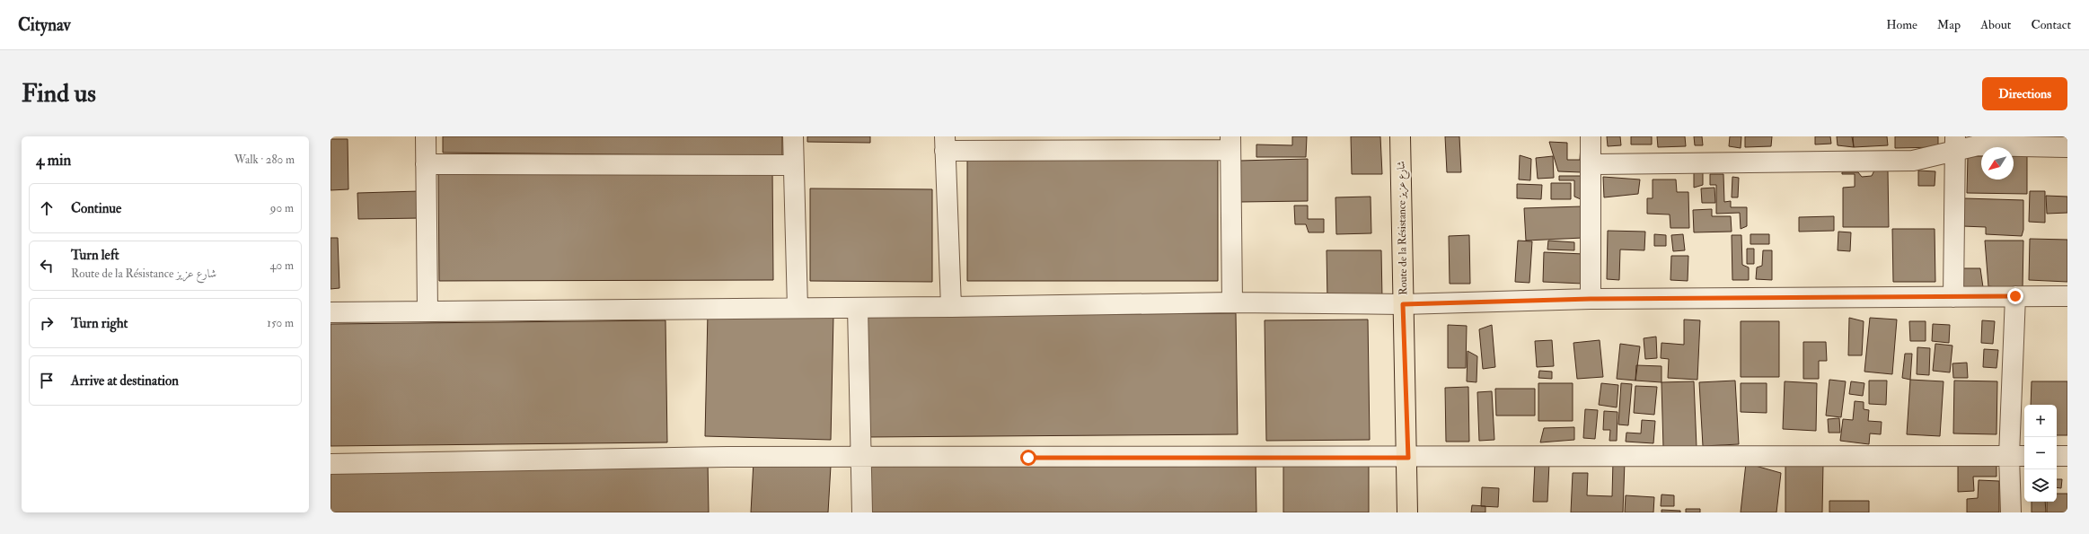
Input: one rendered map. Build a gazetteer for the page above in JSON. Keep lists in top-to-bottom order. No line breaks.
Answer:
{"streets":{"main road":["Route de la Résistance شارع عزيز"]},"north":"bottom left","page":{"header":"Citynav","nav":["Home","Map","About","Contact"],"buttons":"Directions","title":"Find us","heading":["4 min","Walk · 280 m"],"list":[["Continue","90 m"],["Turn left","Route de la Résistance شارع عزيز","40 m"],["Turn right","150 m"],"Arrive at destination"],"map_buttons":["+","−"]}}
